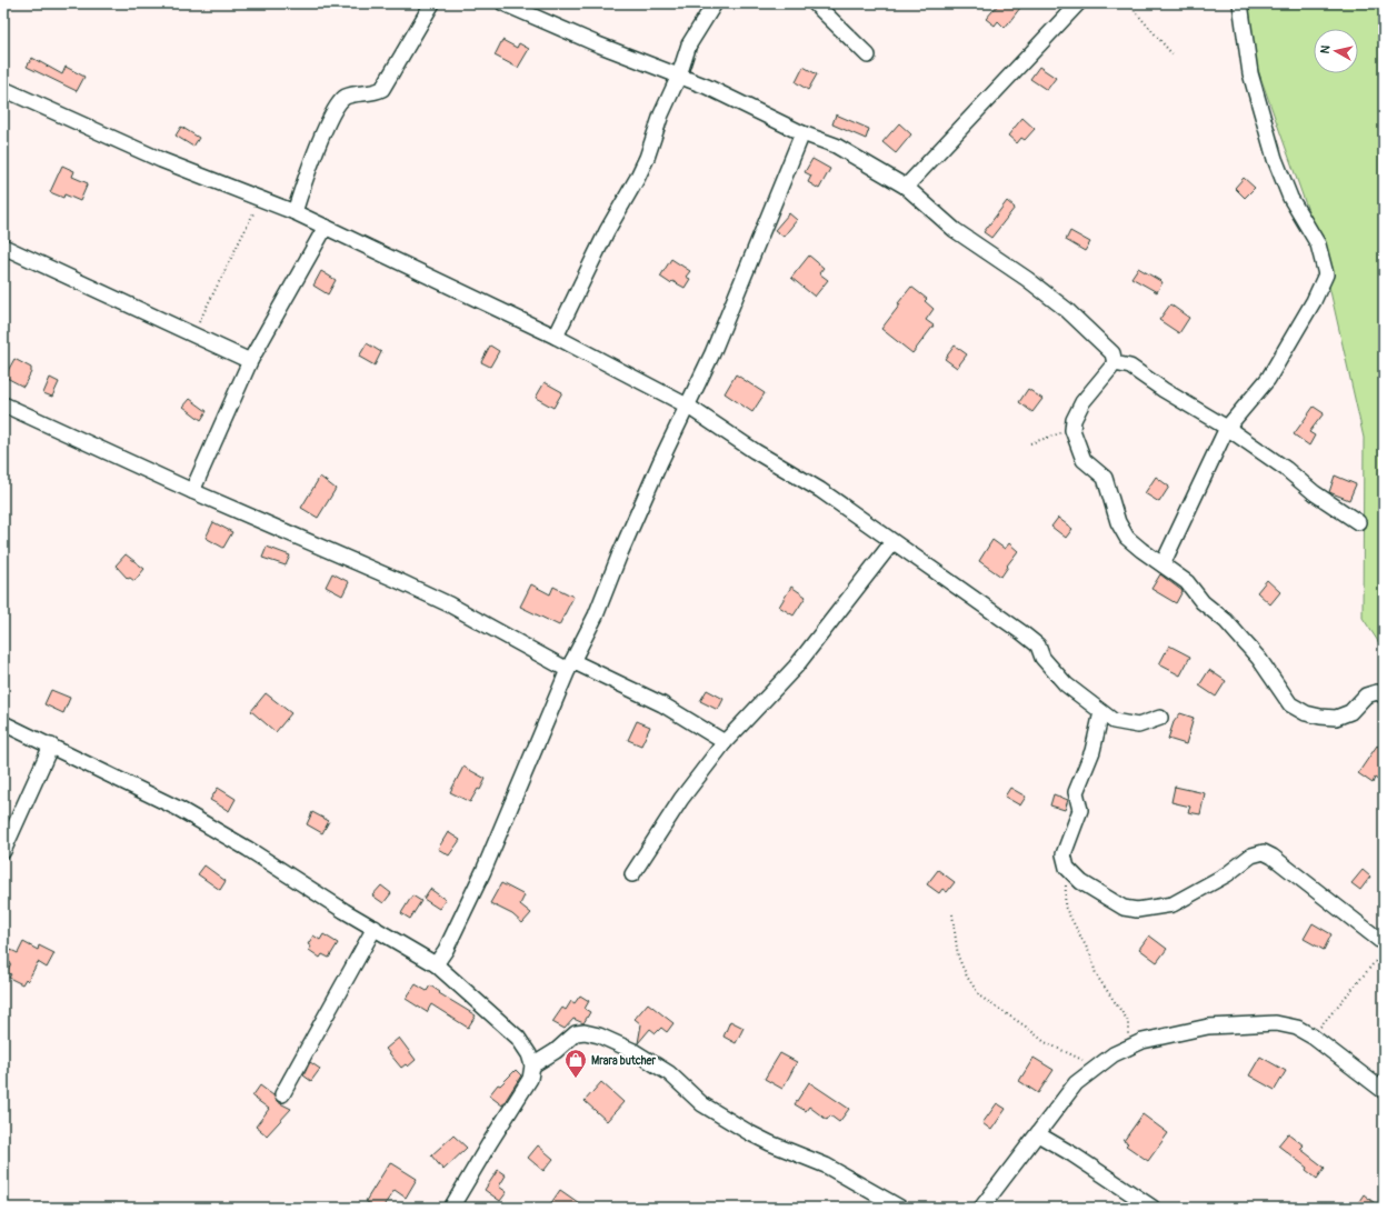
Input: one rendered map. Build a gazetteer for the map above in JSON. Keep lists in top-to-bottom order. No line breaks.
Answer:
{"places":{"shop":["Mrara butcher"]},"north":"left"}
